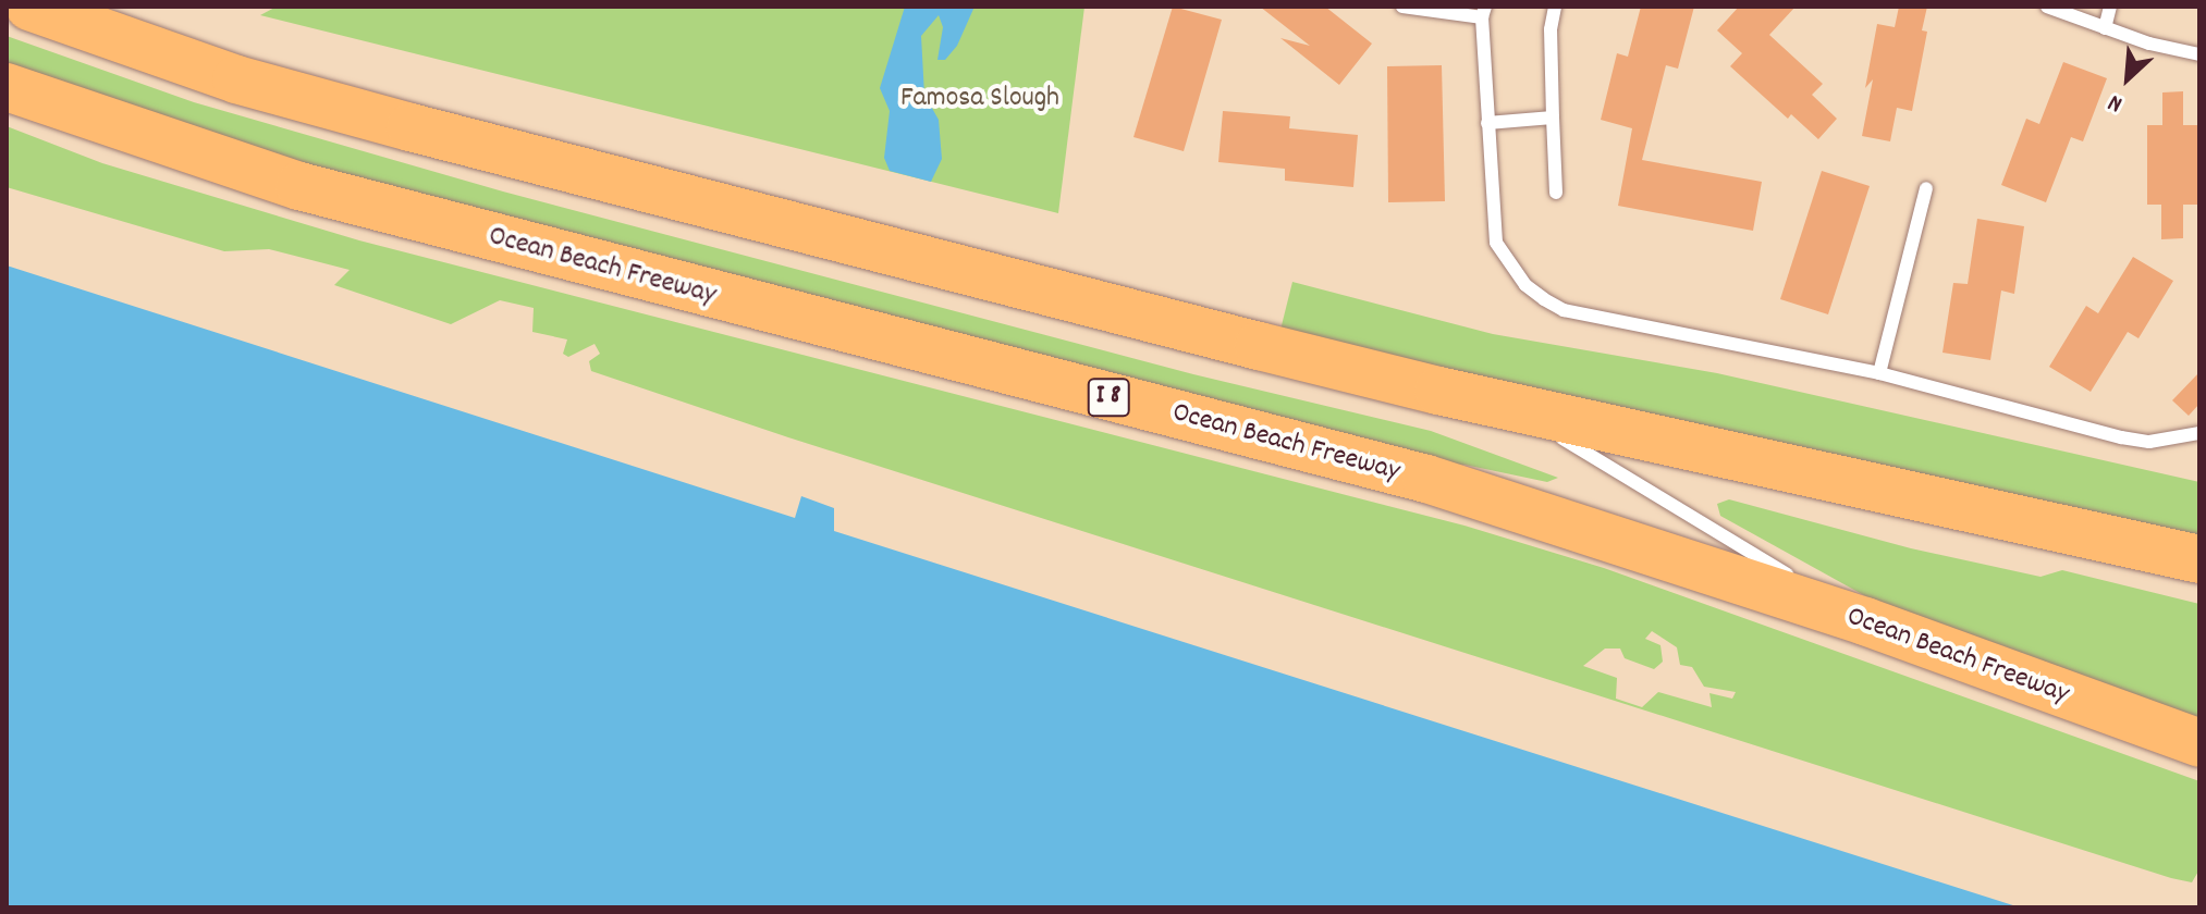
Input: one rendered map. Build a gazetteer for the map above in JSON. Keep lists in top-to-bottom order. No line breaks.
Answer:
{"streets":{"highway":["Ocean Beach Freeway","I 8"]},"parks":["Famosa Slough"],"north":"bottom left"}
